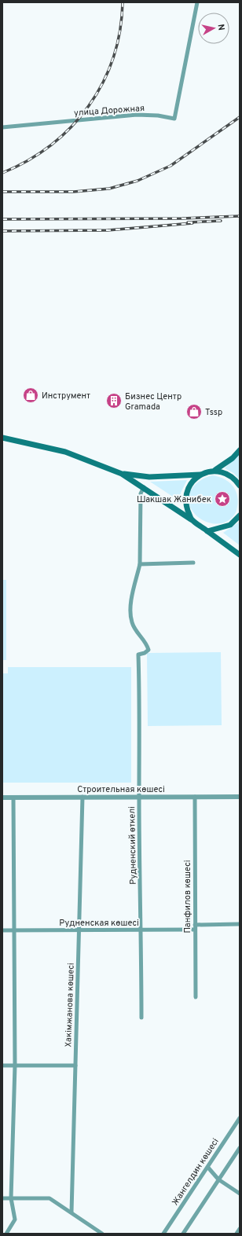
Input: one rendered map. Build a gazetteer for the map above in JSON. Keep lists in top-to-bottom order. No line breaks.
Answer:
{"streets":{"street":["улица Дорожная","Строительная көшесі","Рудненский өткелі","Панфилов көшесі","Рудненская көшесі","Хакімжанова көшесі","Жангелдин көшесі"]},"crossings":[["Строительная көшесі","Рудненский өткелі"],["Строительная көшесі","Панфилов көшесі"],["Строительная көшесі","Хакімжанова көшесі"],["Рудненский өткелі","Рудненская көшесі"],["Панфилов көшесі","Рудненская көшесі"],["Рудненская көшесі","Хакімжанова көшесі"]],"places":{"shop":["Инструмент","Tssp"],"building":["Бизнес Центр Gramada"],"place":["Шакшак Жанибек"]},"north":"right"}
